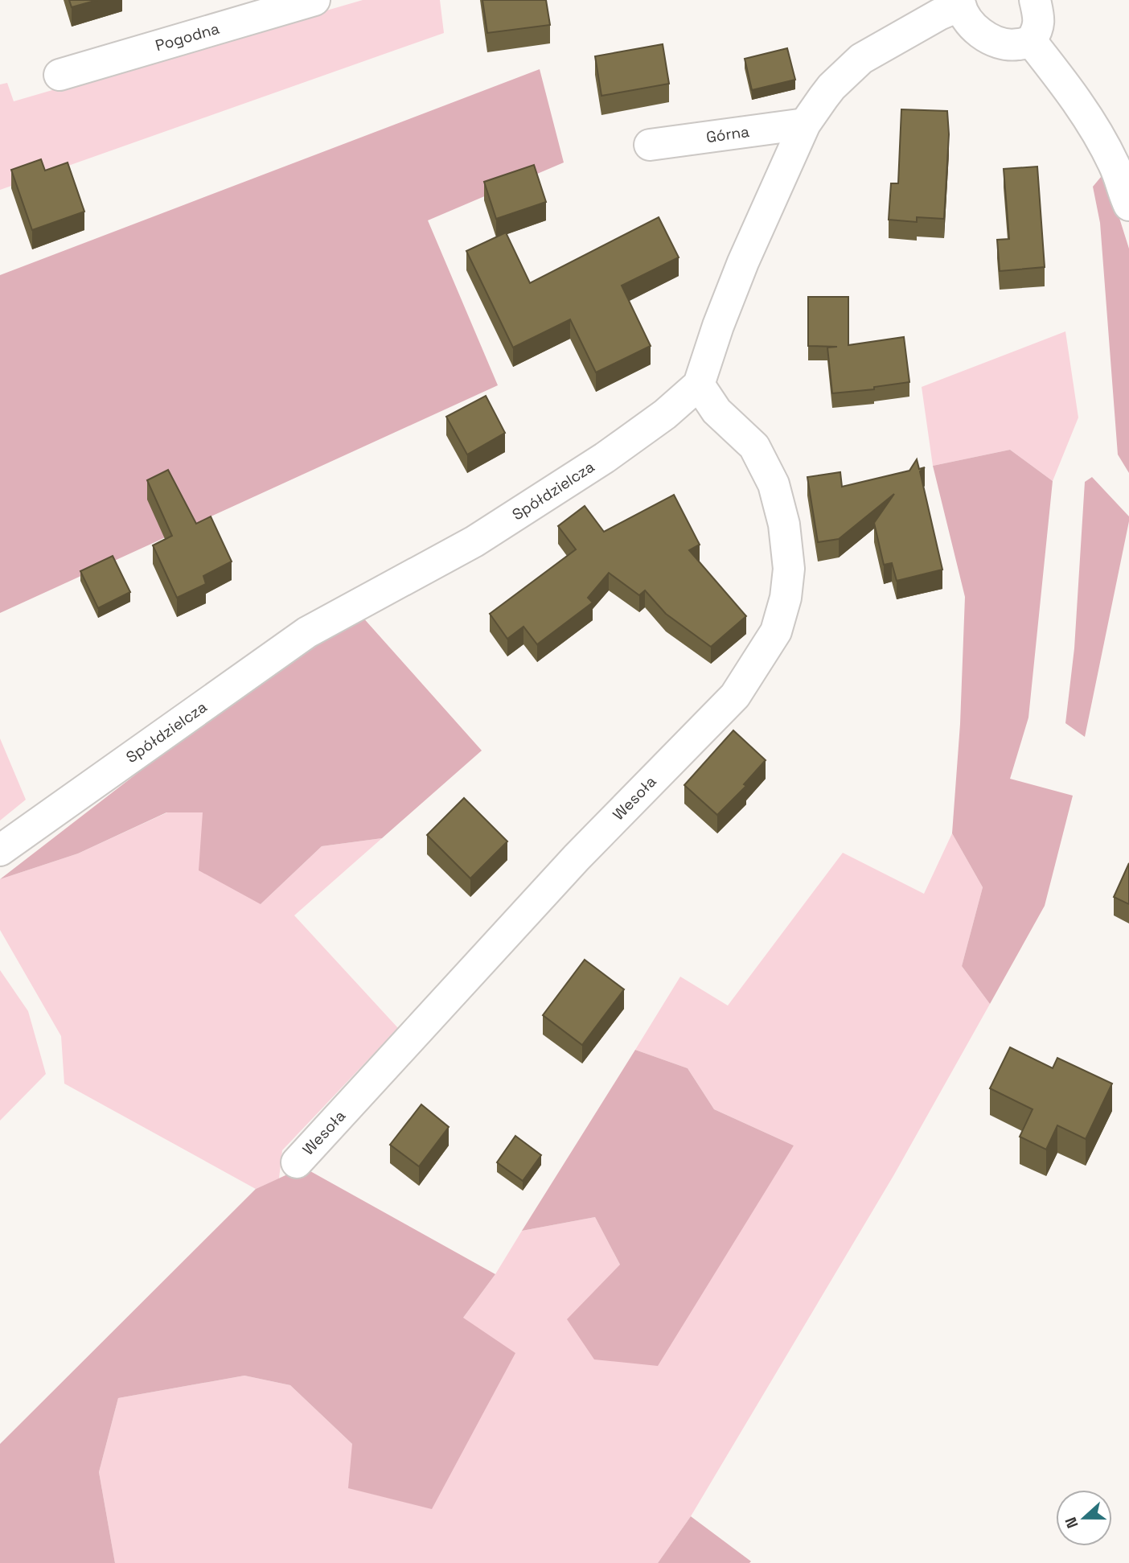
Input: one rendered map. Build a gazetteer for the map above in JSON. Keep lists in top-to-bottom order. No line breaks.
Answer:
{"streets":{"street":["Pogodna","Górna","Spółdzielcza","Wesoła"]},"crossings":[["Spółdzielcza","Wesoła"]],"north":"left"}
